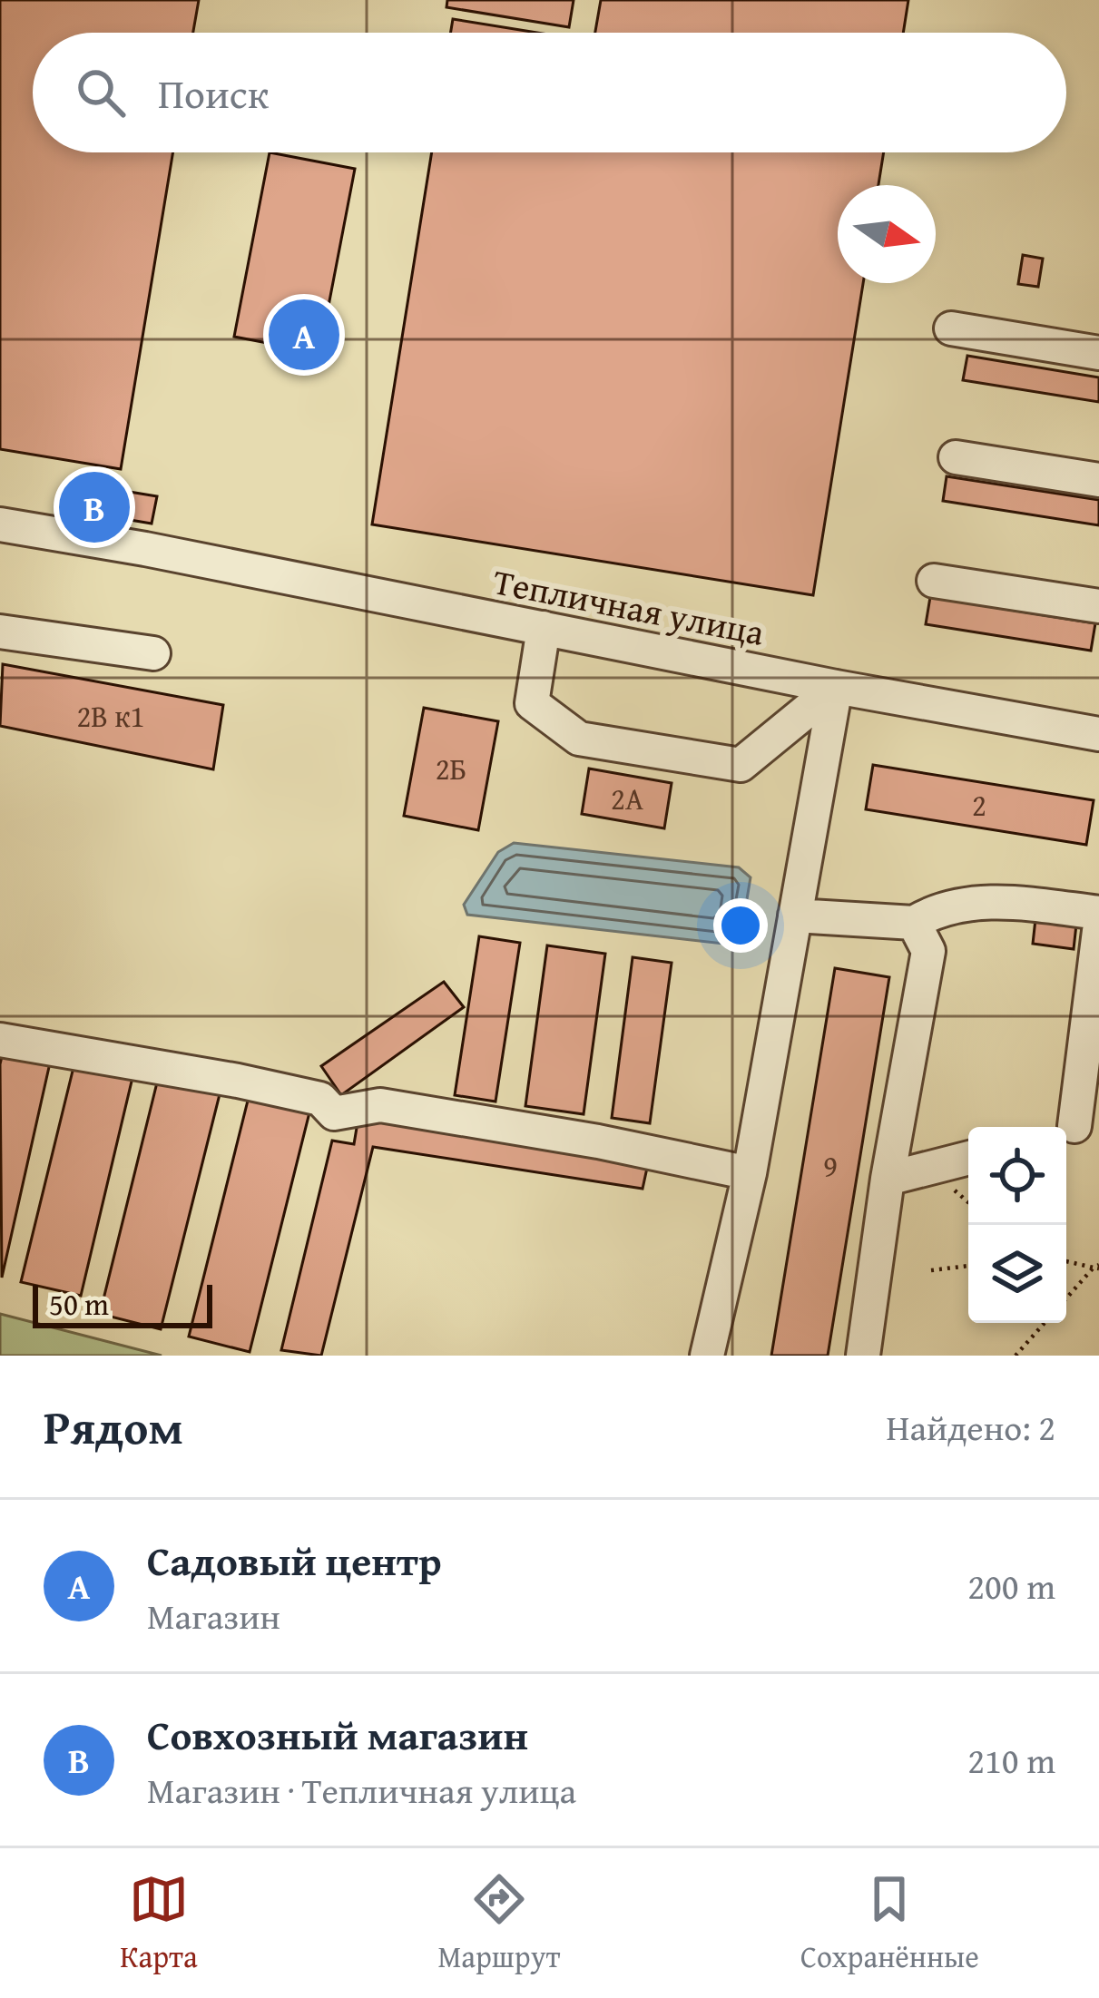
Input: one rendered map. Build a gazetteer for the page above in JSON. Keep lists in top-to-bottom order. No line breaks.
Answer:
{"streets":{"street":["Тепличная улица"]},"house_numbers":["2В к1","2Б","2А","2","9"],"scale_bar":"50 m","north":"right","page":{"search":"Поиск","pins":["A","B"],"scale":"50 m","heading":["Рядом","Найдено: 2"],"list":[{"mark":"A","name":"Садовый центр","note":"Магазин","value":"200 m"},{"mark":"B","name":"Совхозный магазин","note":"Магазин · Тепличная улица","value":"210 m"}],"nav":["Карта","Маршрут","Сохранённые"]}}
